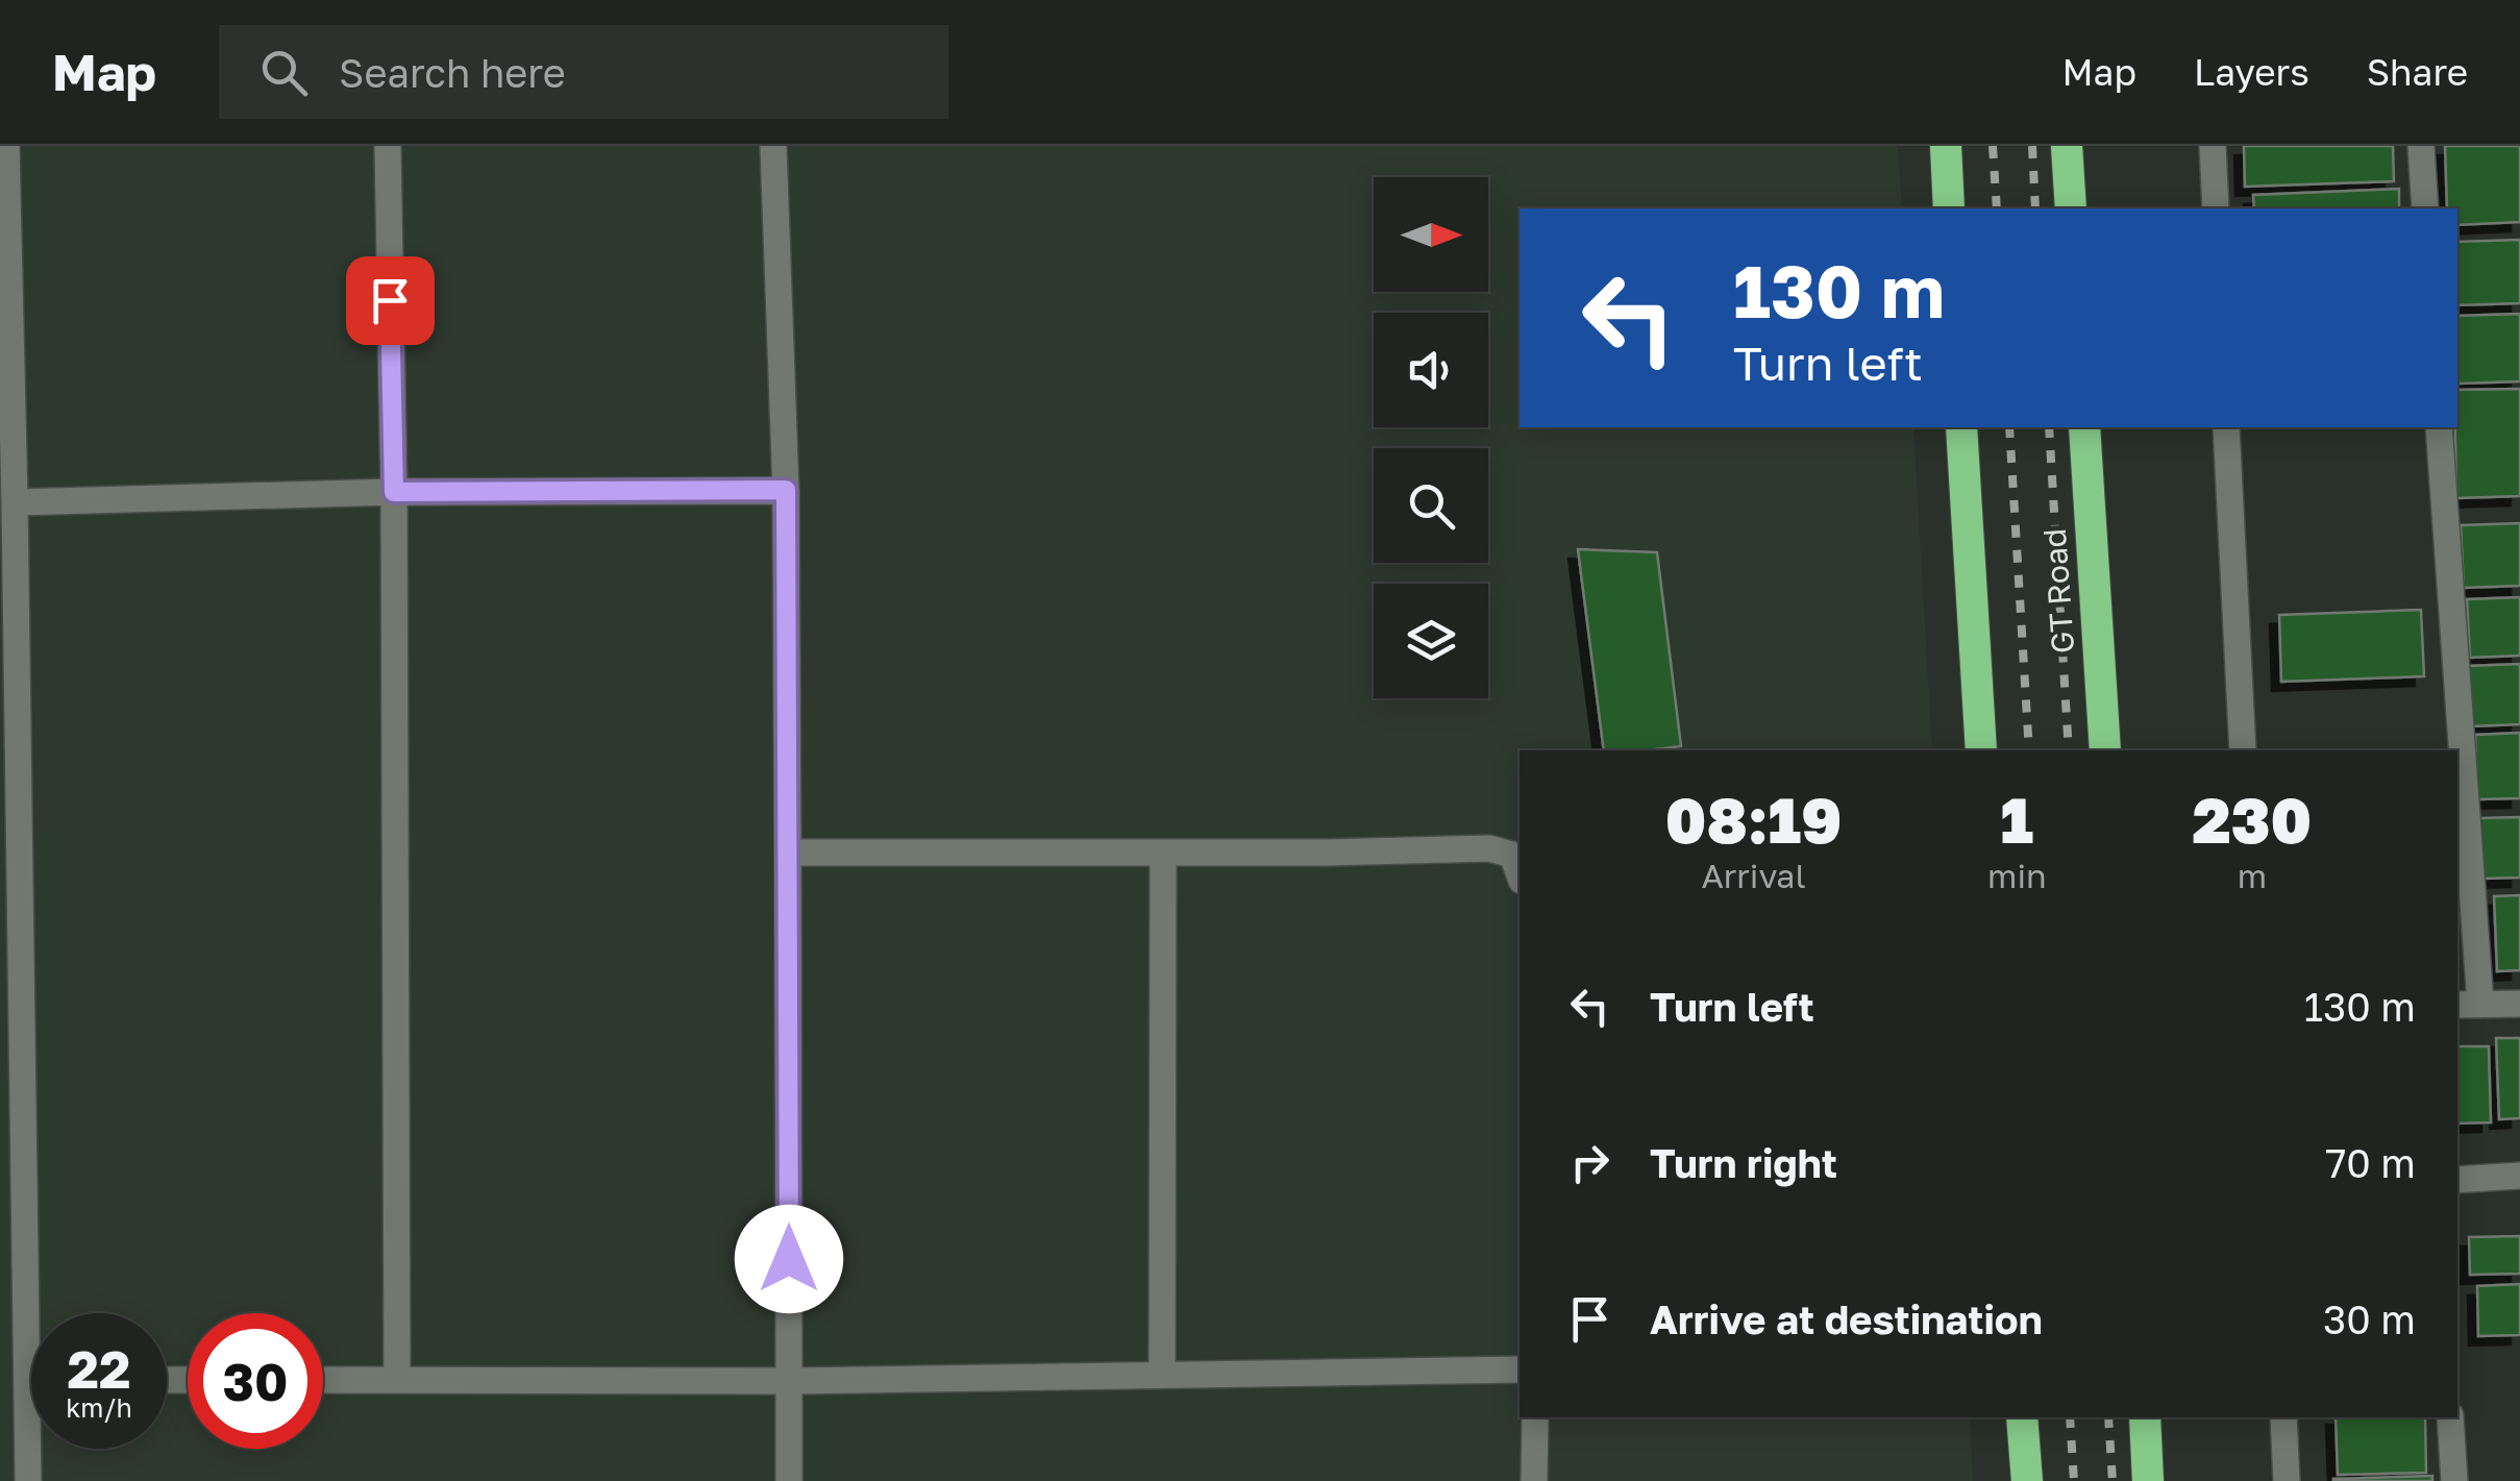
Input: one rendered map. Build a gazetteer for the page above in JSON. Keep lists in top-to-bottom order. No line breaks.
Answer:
{"streets":{"highway":["GT Road"]},"north":"right","page":{"header":"Map","search":"Search here","nav":["Map","Layers","Share"],"turn":["130 m","Turn left"],"eta":["08:19","Arrival","1","min","230","m"],"list":[{"name":"Turn left","value":"130 m"},{"name":"Turn right","value":"70 m"},{"name":"Arrive at destination","value":"30 m"}],"speed":"22 km/h","limit":"30"}}
